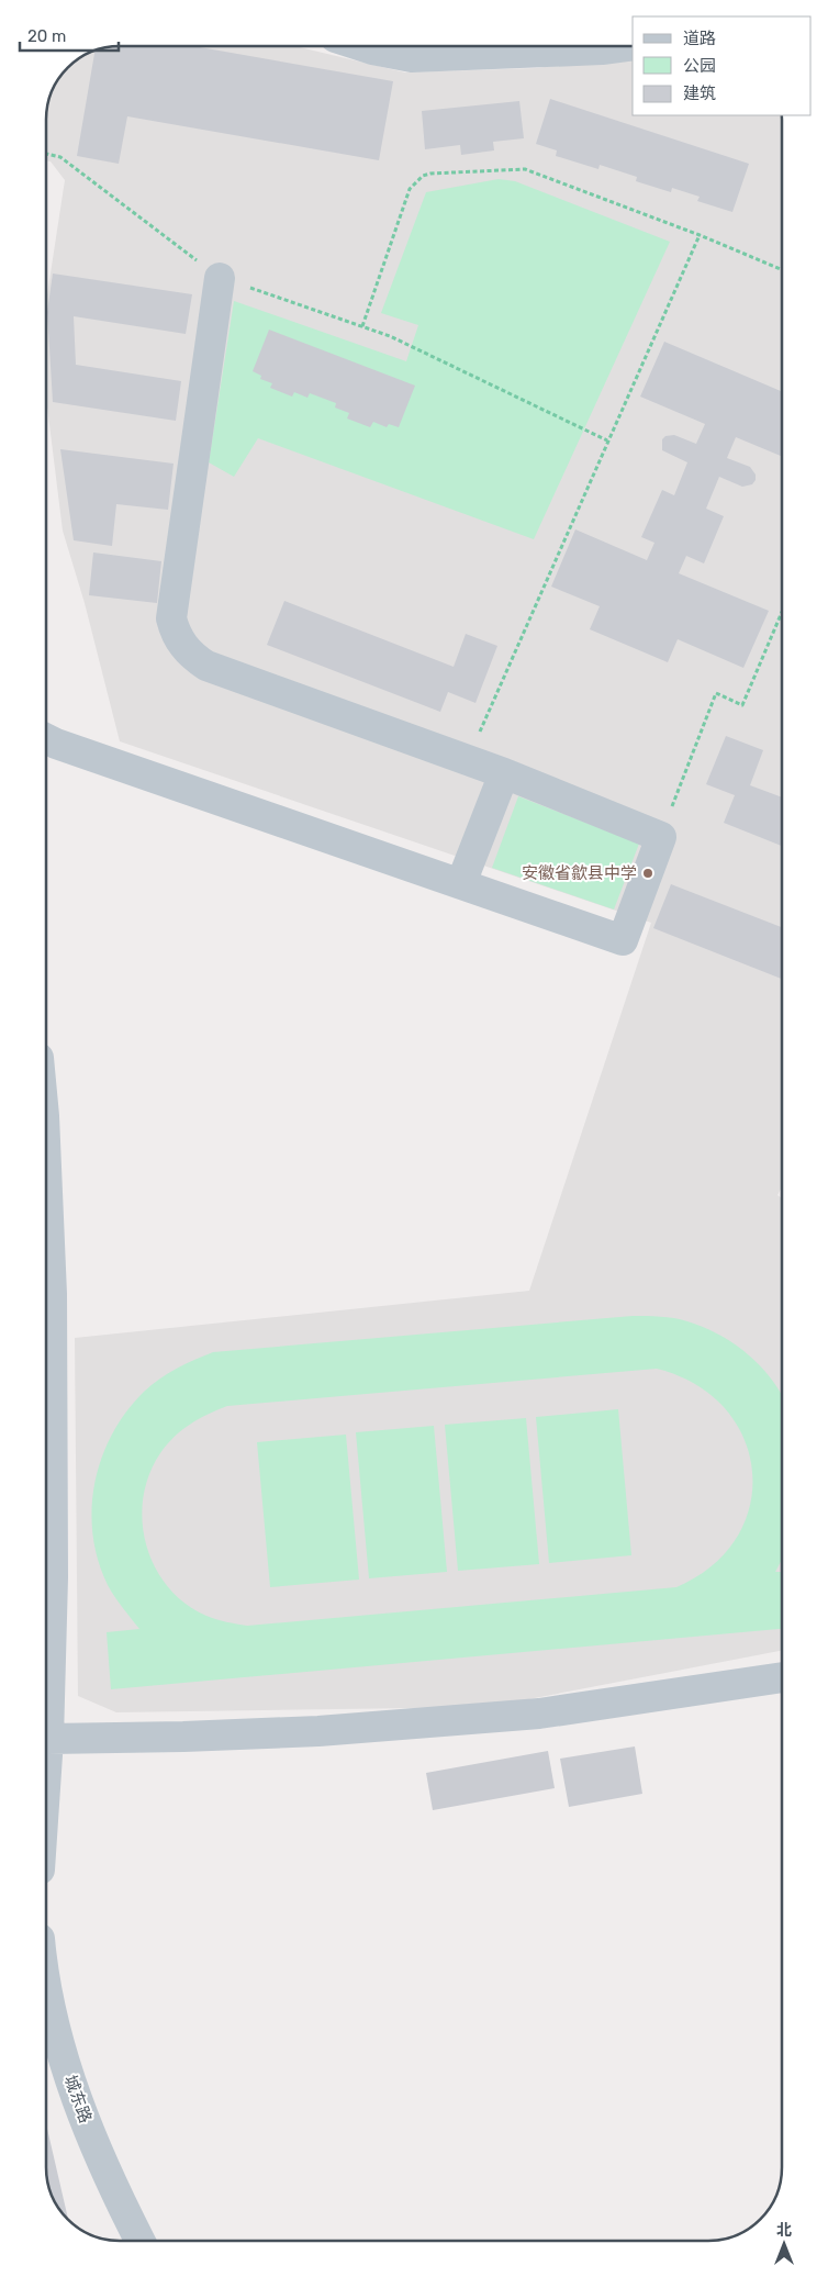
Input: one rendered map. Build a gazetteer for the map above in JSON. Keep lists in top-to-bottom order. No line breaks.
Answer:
{"streets":{"street":["城东路"]},"places":["安徽省歙县中学"],"legend":["道路","公园","建筑"],"scale_bar":"20 m","north":"top"}
